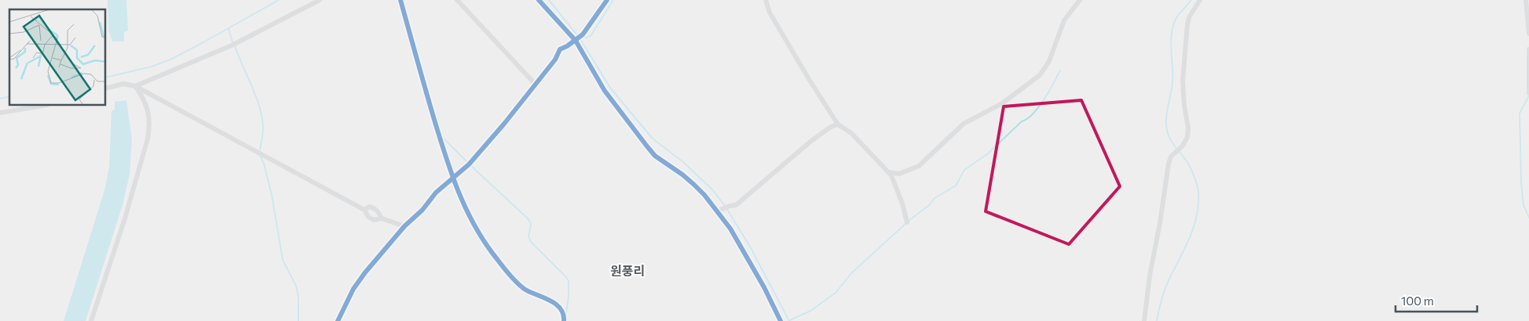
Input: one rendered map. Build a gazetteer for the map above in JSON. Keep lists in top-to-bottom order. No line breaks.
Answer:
{"districts":["원풍리"],"scale_bar":"100 m"}
